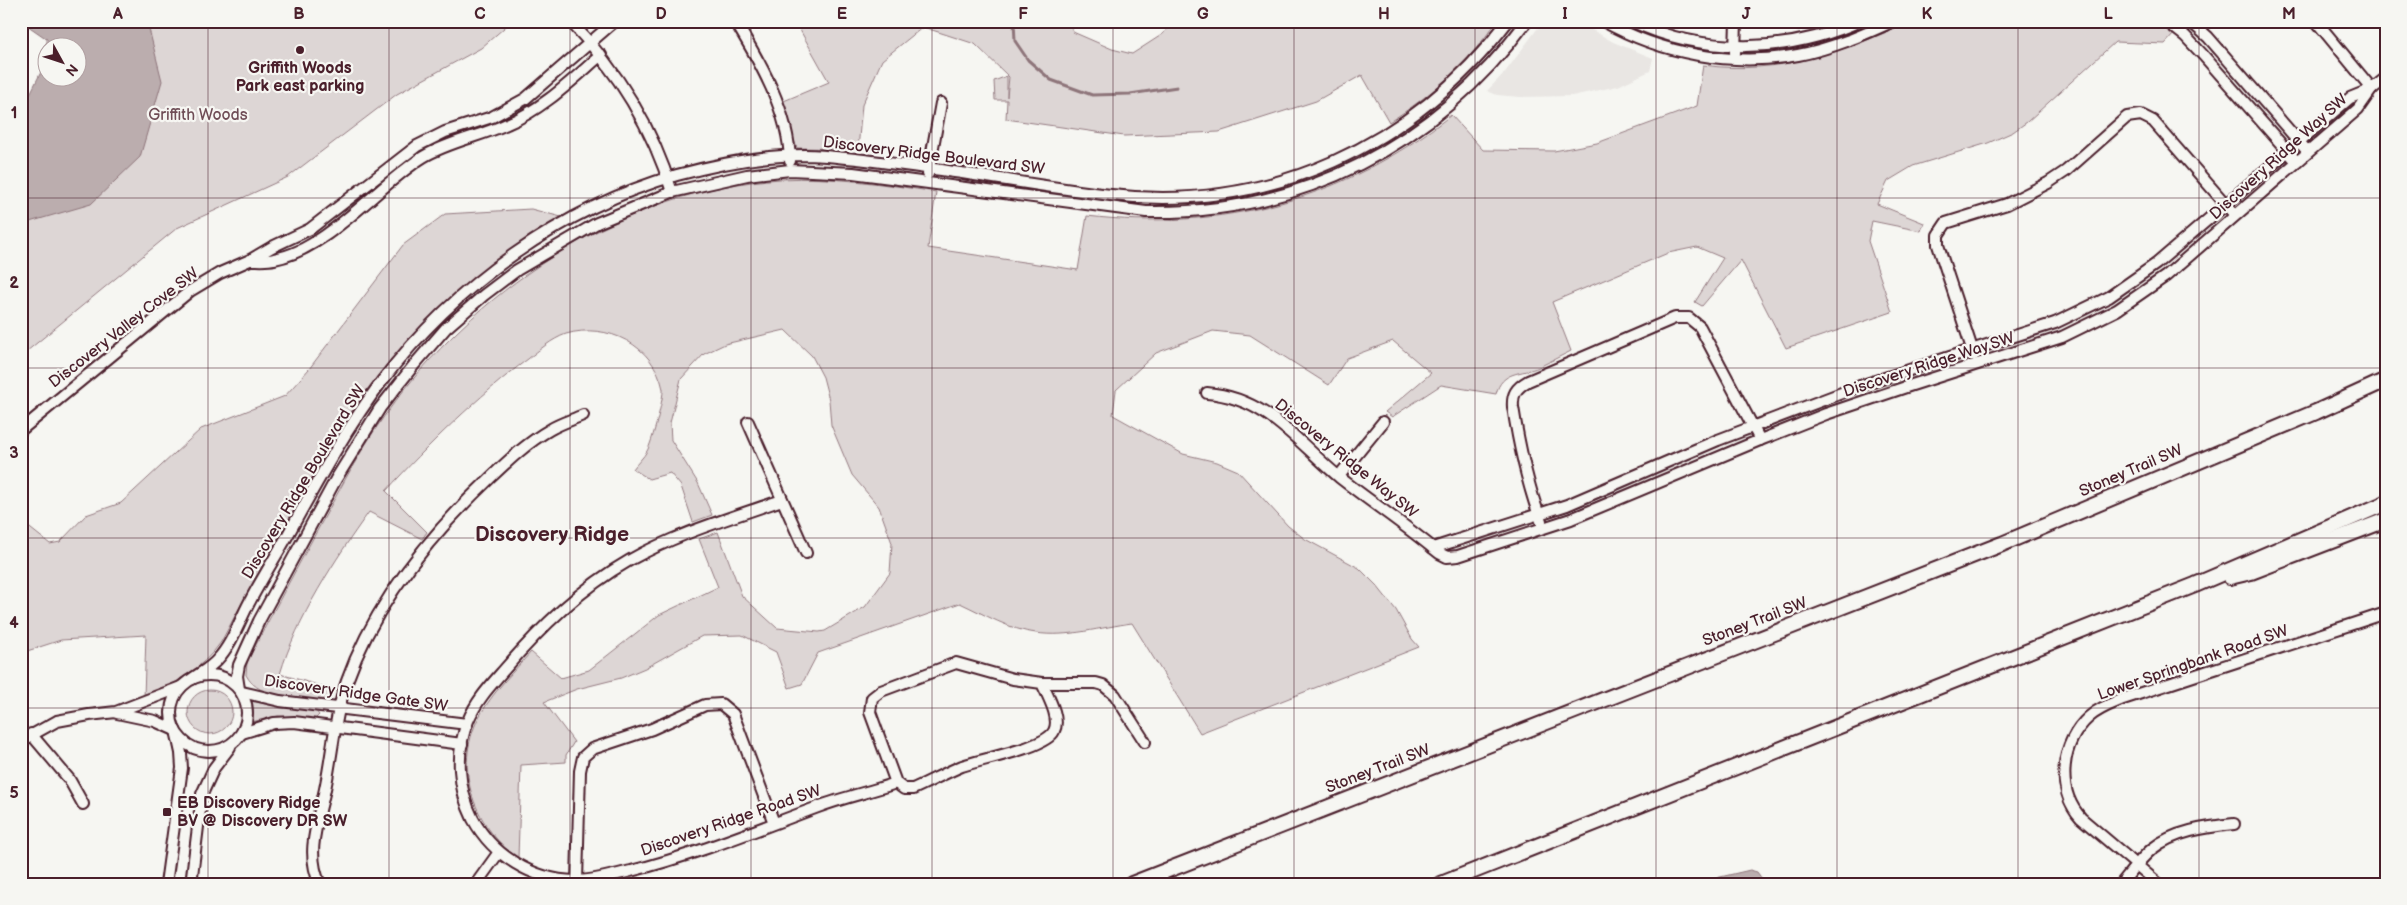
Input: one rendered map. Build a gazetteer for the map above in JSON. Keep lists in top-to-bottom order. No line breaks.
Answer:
{"streets":{"highway":["Stoney Trail SW"],"street":["Discovery Ridge Boulevard SW","Discovery Ridge Way SW","Discovery Valley Cove SW","Lower Springbank Road SW","Discovery Ridge Gate SW","Discovery Ridge Road SW"]},"crossings":[["Discovery Ridge Boulevard SW","Discovery Ridge Gate SW"],["Discovery Ridge Gate SW","Discovery Ridge Road SW"]],"districts":["Discovery Ridge"],"parks":["Griffith Woods"],"places":{"other":["Griffith Woods Park east parking"],"transit":["EB Discovery Ridge BV @ Discovery DR SW"]},"north":"bottom right","grid":{"columns":["A","B","C","D","E","F","G","H","I","J","K","L","M"],"rows":["1","2","3","4","5"]}}
